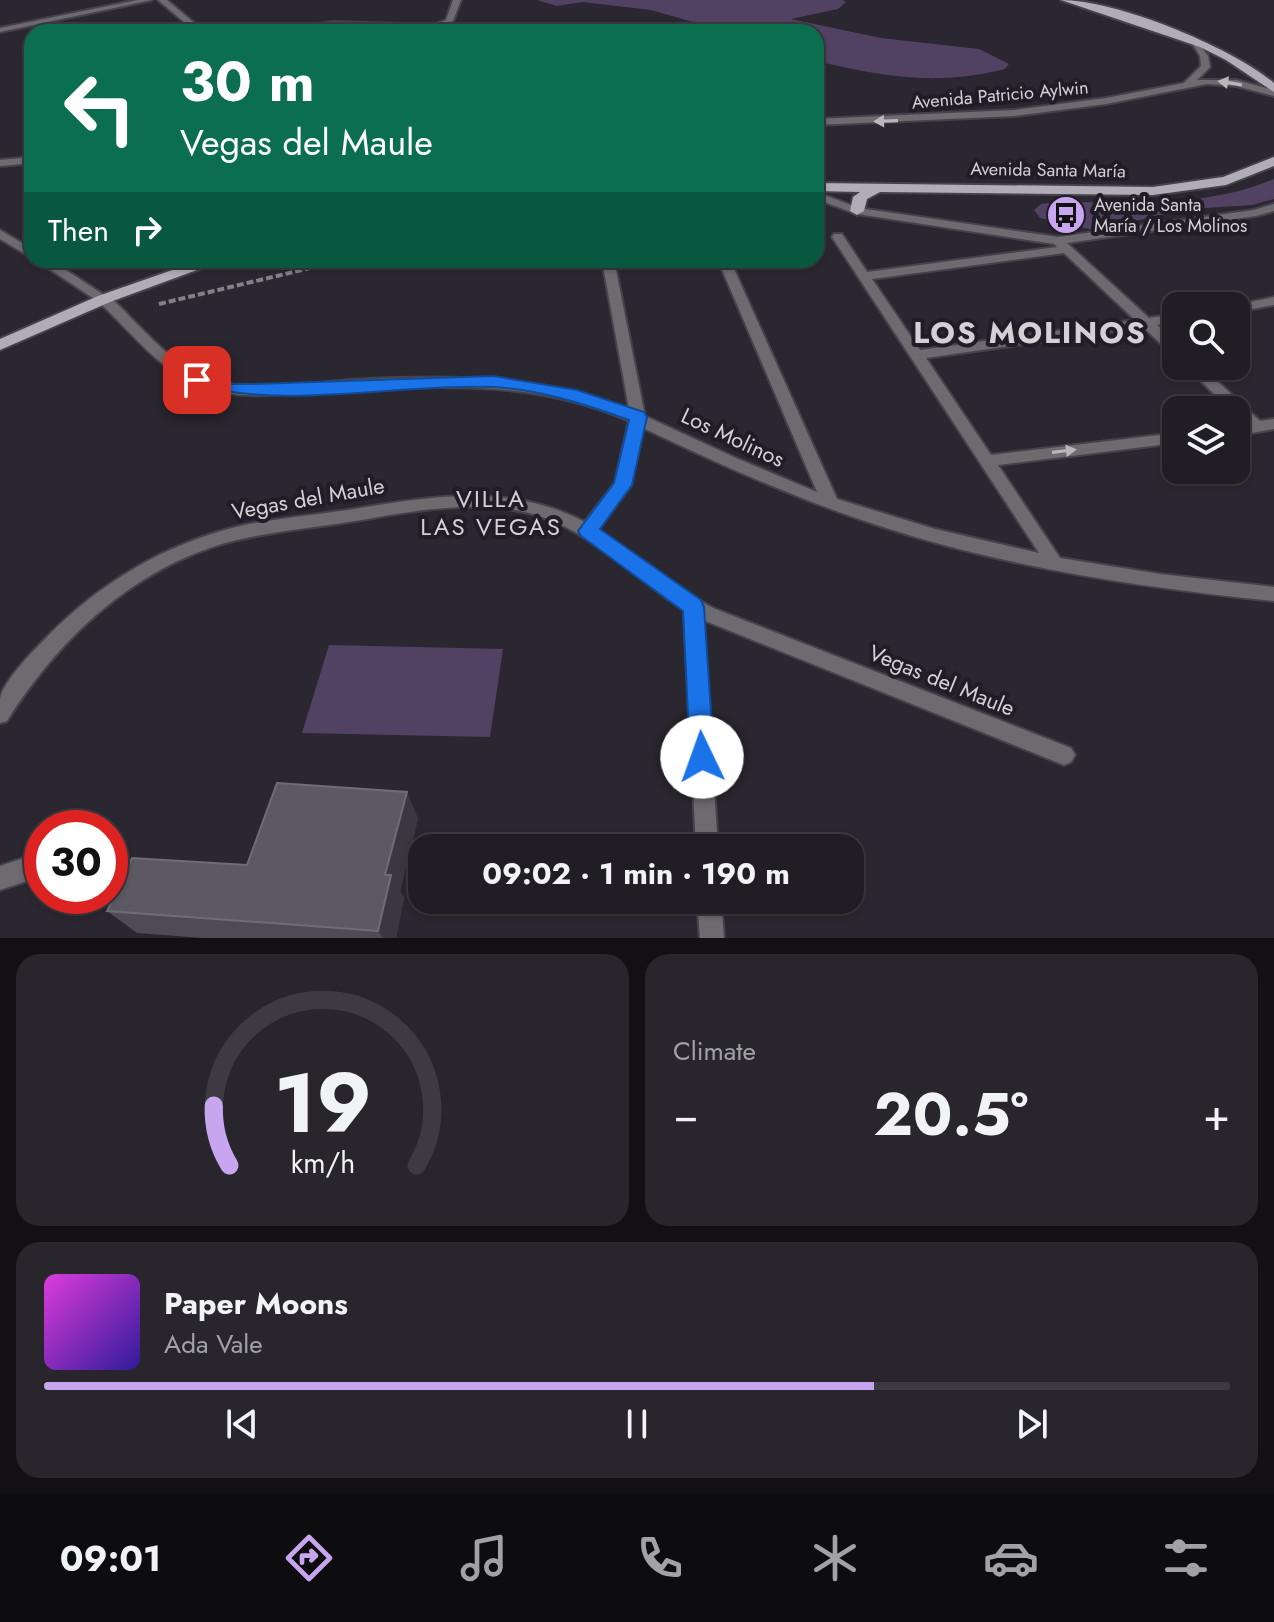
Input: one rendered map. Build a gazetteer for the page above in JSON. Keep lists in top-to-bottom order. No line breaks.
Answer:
{"streets":{"main road":["Avenida Santa María"],"street":["Avenida Patricio Aylwin","Los Molinos","Vegas del Maule"]},"districts":["LOS MOLINOS","VILLA LAS VEGAS"],"places":{"bus stop":["Avenida Santa María / Los Molinos"]},"page":{"turn":["30 m","Vegas del Maule"],"then":"Then","limit":"30","trip":"09:02 · 1 min · 190 m","tile":"Climate","heat":["−","20.5°","+"],"song":["Paper Moons","Ada Vale"],"tabs":"09:01","gauge":["19","km/h"]}}
